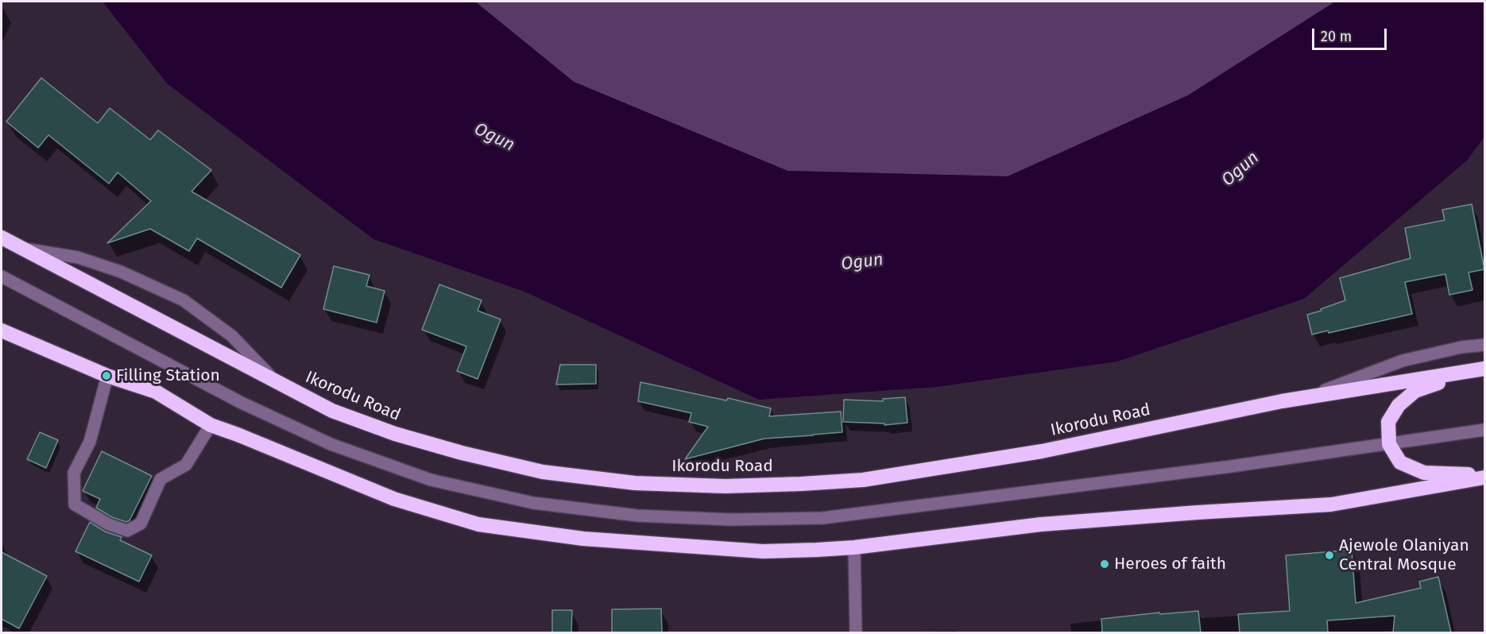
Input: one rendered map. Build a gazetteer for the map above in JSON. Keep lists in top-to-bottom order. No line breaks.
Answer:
{"streets":{"highway":["Ikorodu Road"]},"water":["Ogun"],"places":["Filling Station","Ajewole Olaniyan Central Mosque","Heroes of faith"],"scale_bar":"20 m"}
